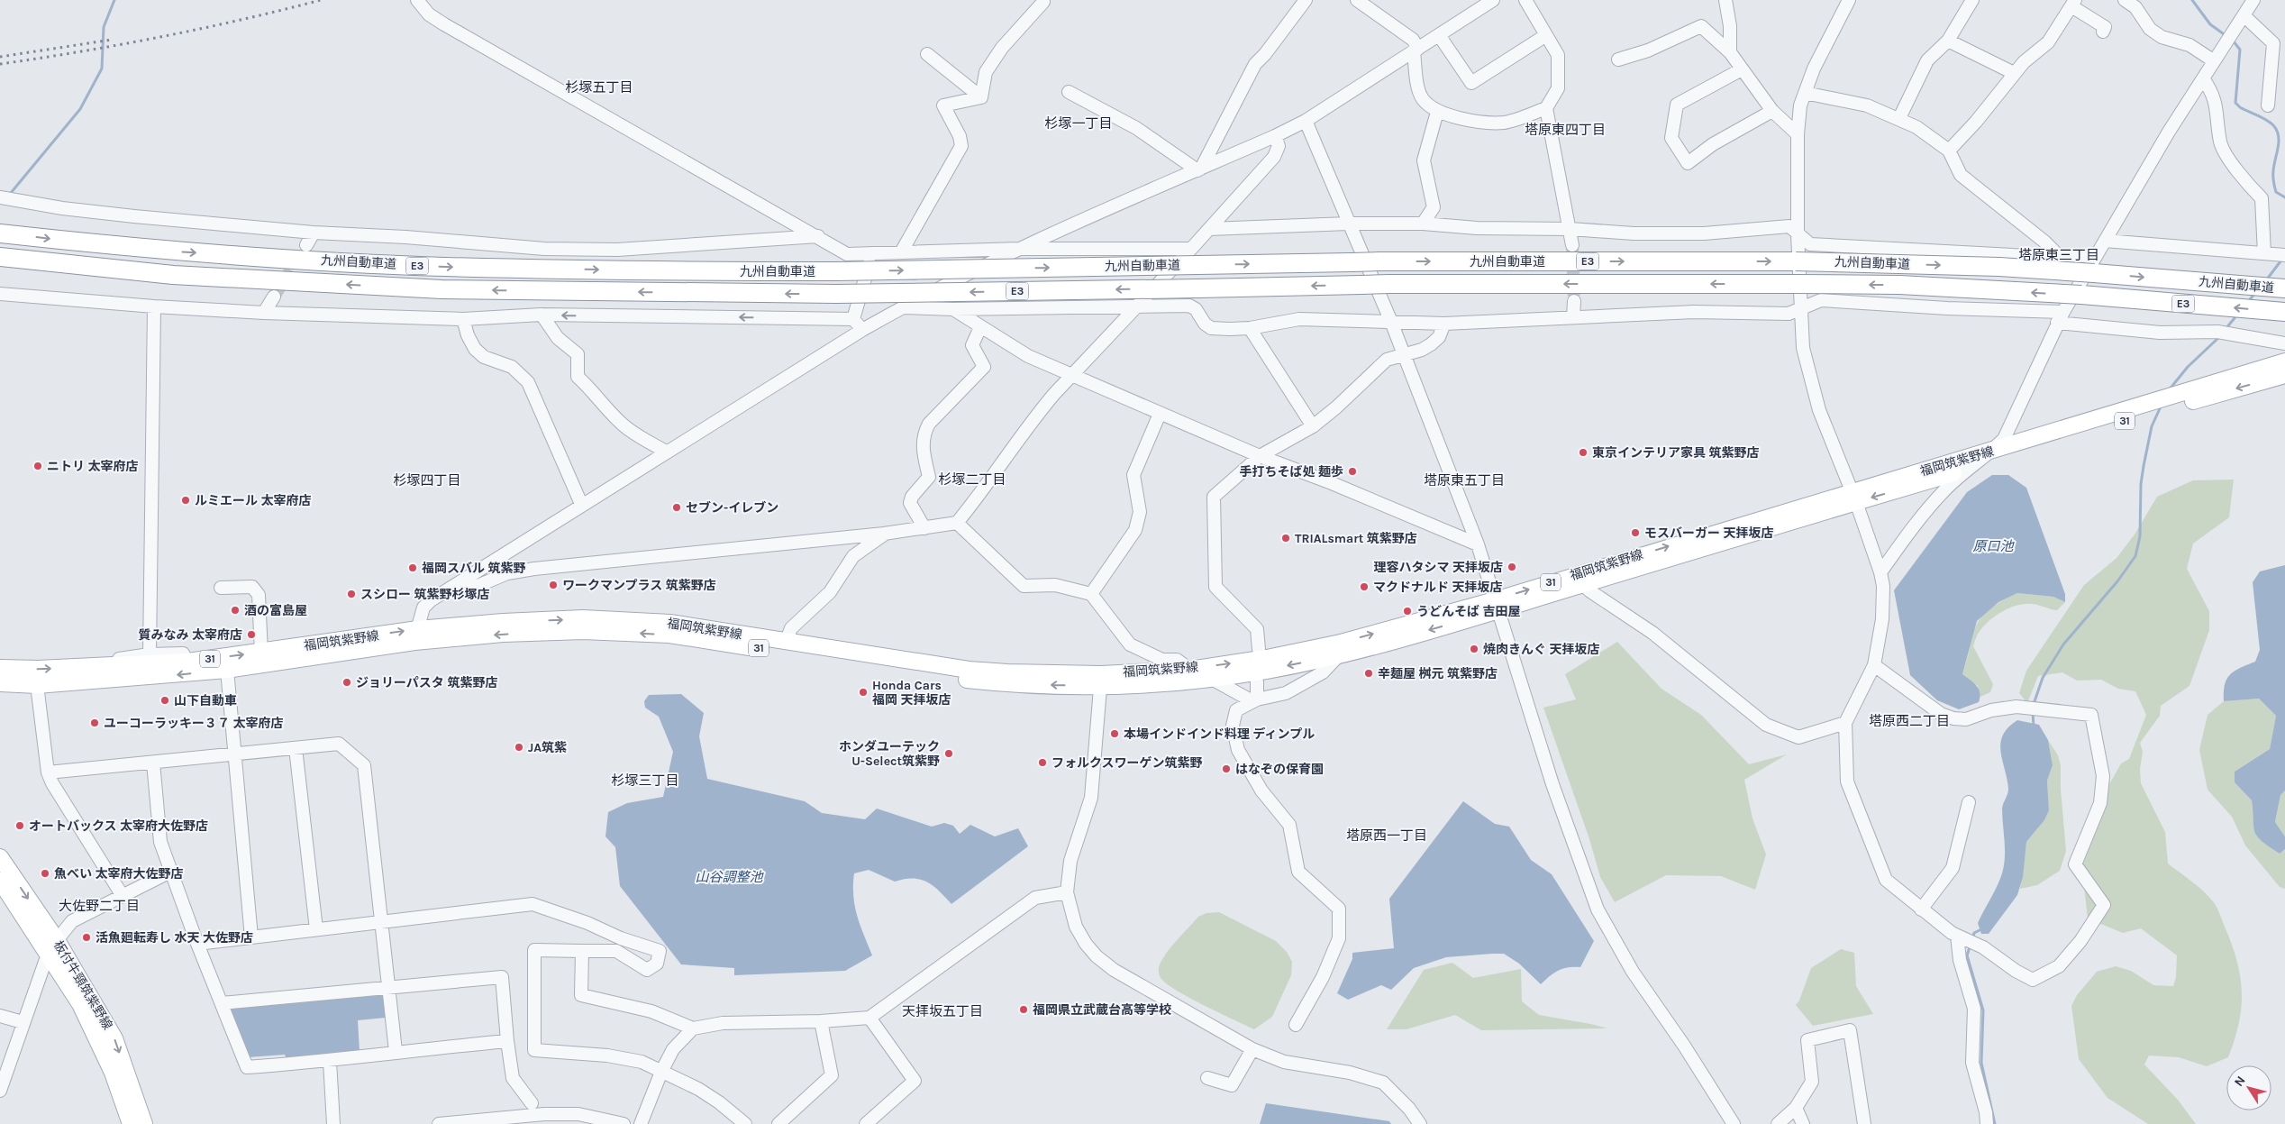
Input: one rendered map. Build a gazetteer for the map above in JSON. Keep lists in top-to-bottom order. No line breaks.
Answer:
{"streets":{"highway":["九州自動車道","E3"],"main road":["31","福岡筑紫野線","板付牛頸筑紫野線"]},"districts":["杉塚五丁目","杉塚一丁目","塔原東四丁目","塔原東三丁目","杉塚二丁目","杉塚四丁目","塔原東五丁目","塔原西二丁目","杉塚三丁目","塔原西一丁目","大佐野二丁目","天拝坂五丁目"],"water":["原口池","山谷調整池"],"places":["東京インテリア家具 筑紫野店","ニトリ 太宰府店","手打ちそば処 麺歩","ルミエール 太宰府店","セブン-イレブン","モスバーガー 天拝坂店","TRIALsmart 筑紫野店","理容ハタシマ 天拝坂店","福岡スバル 筑紫野","ワークマンプラス 筑紫野店","マクドナルド 天拝坂店","スシロー 筑紫野杉塚店","酒の富島屋","うどんそば 吉田屋","質みなみ 太宰府店","焼肉きんぐ 天拝坂店","辛麺屋 桝元 筑紫野店","ジョリーパスタ 筑紫野店","Honda Cars 福岡 天拝坂店","山下自動車","ユーコーラッキー３７ 太宰府店","本場インドインド料理 ディンプル","JA筑紫","ホンダユーテック U-Select筑紫野","フォルクスワーゲン筑紫野","はなぞの保育園","オートバックス 太宰府大佐野店","魚べい 太宰府大佐野店","活魚廻転寿し 水天 大佐野店","福岡県立武蔵台高等学校"],"north":"top left"}
